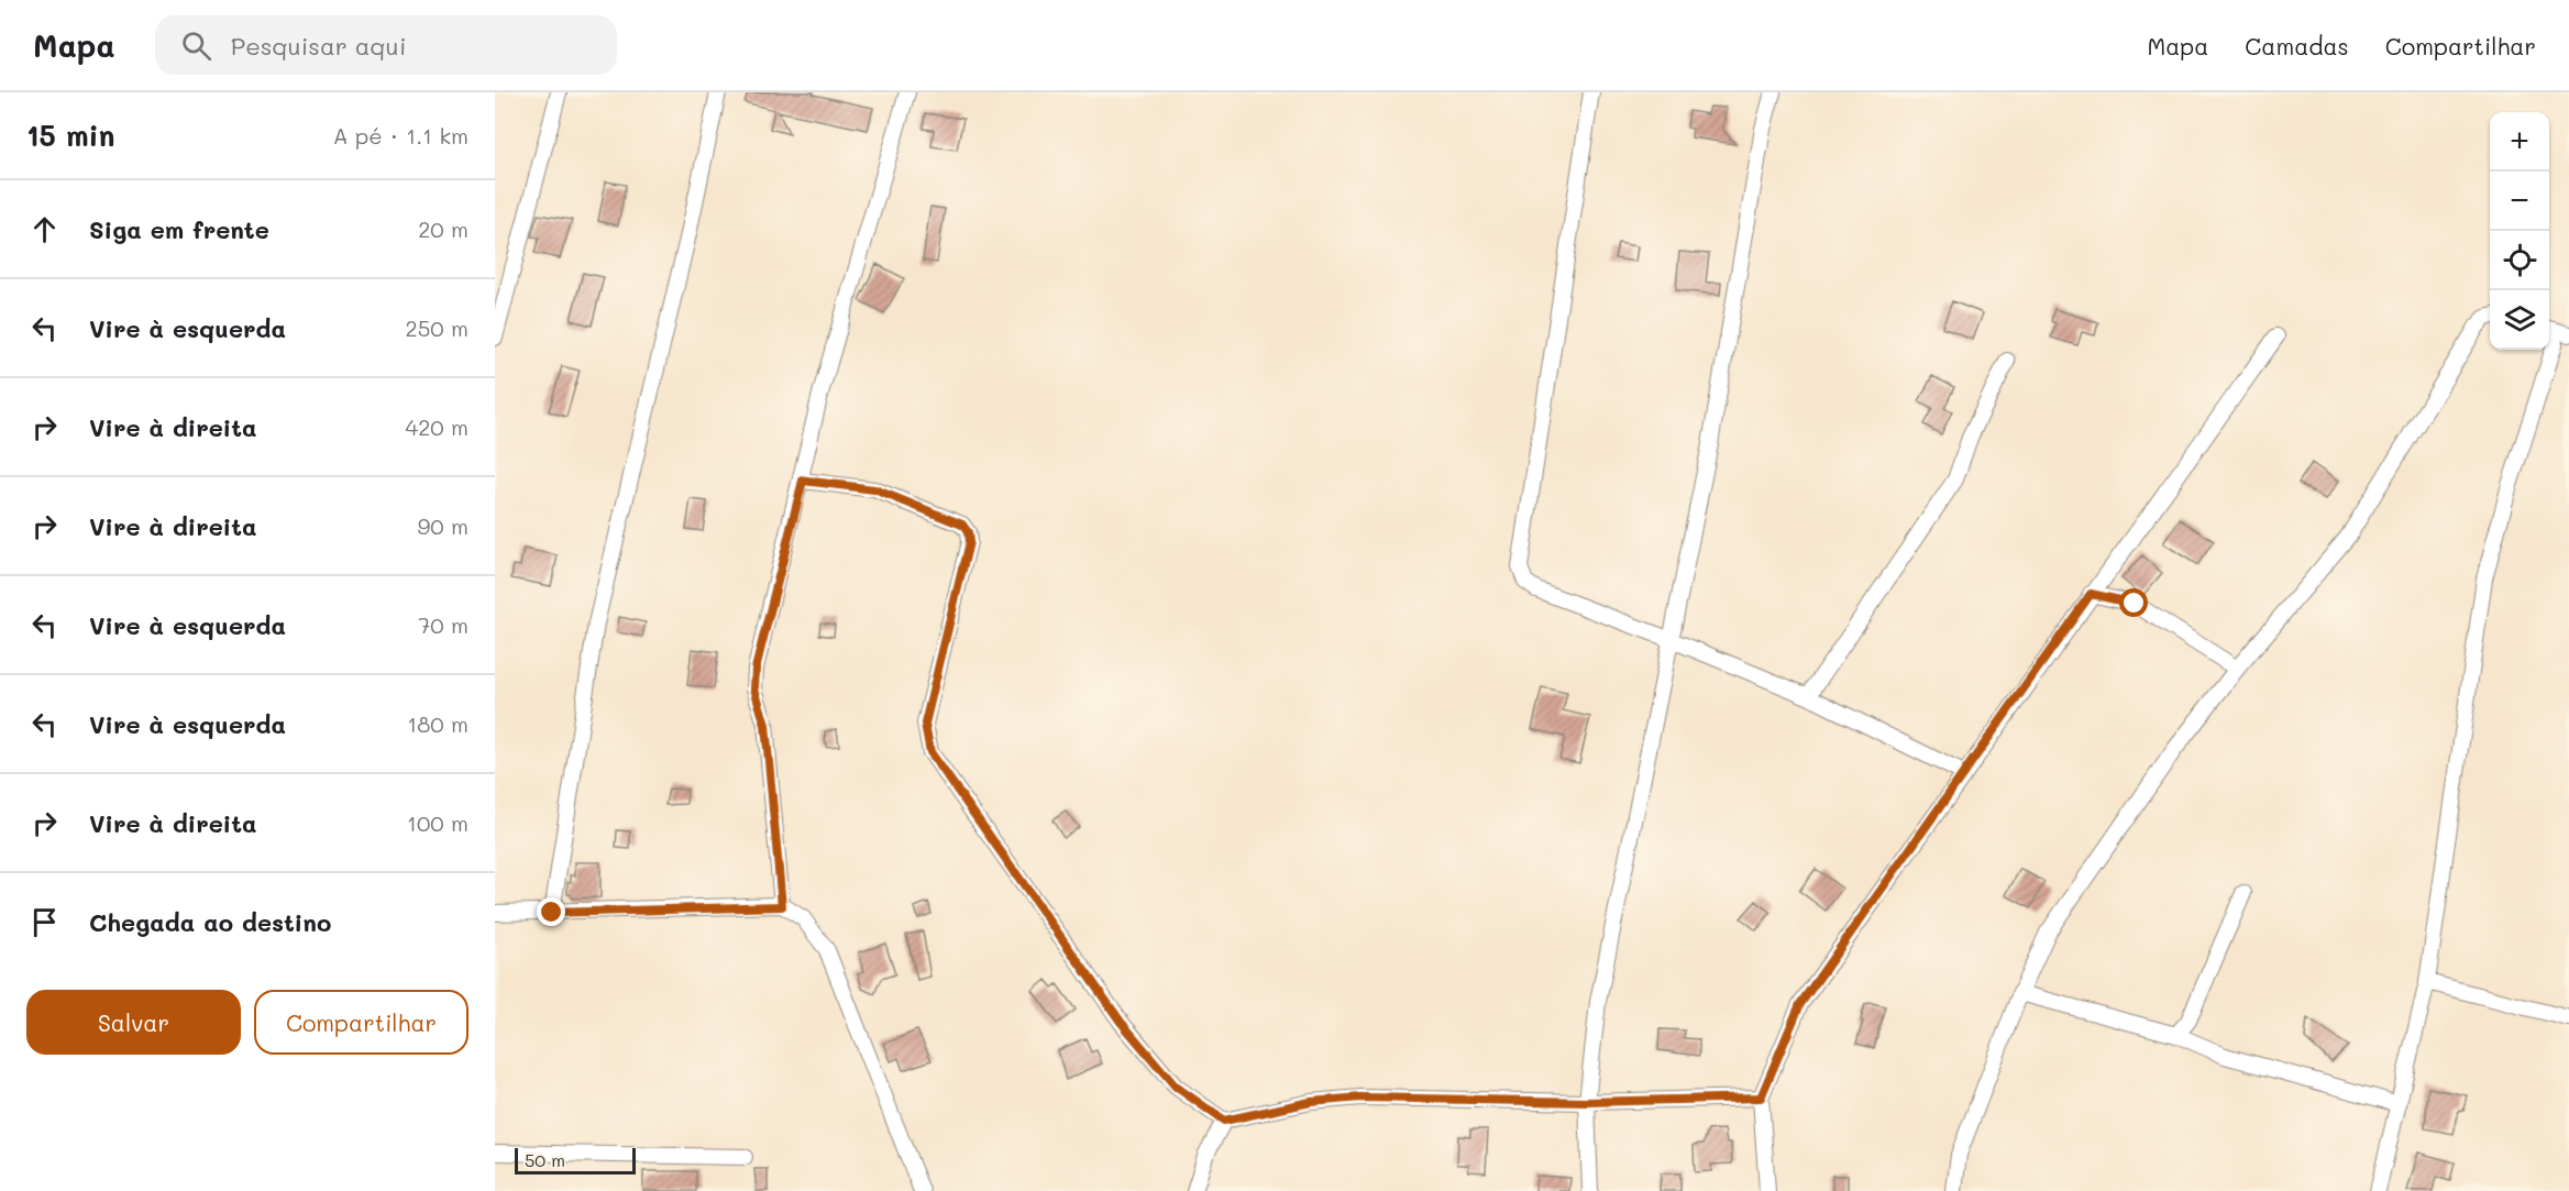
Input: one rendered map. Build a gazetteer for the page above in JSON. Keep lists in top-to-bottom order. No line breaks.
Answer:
{"scale_bar":"50 m","page":{"header":"Mapa","search":"Pesquisar aqui","nav":["Mapa","Camadas","Compartilhar"],"heading":["15 min","A pé · 1.1 km"],"map_buttons":["+","−"],"list":[["Siga em frente","20 m"],["Vire à esquerda","250 m"],["Vire à direita","420 m"],["Vire à direita","90 m"],["Vire à esquerda","70 m"],["Vire à esquerda","180 m"],["Vire à direita","100 m"],"Chegada ao destino"],"buttons":["Salvar","Compartilhar"],"scale":"50 m"}}
